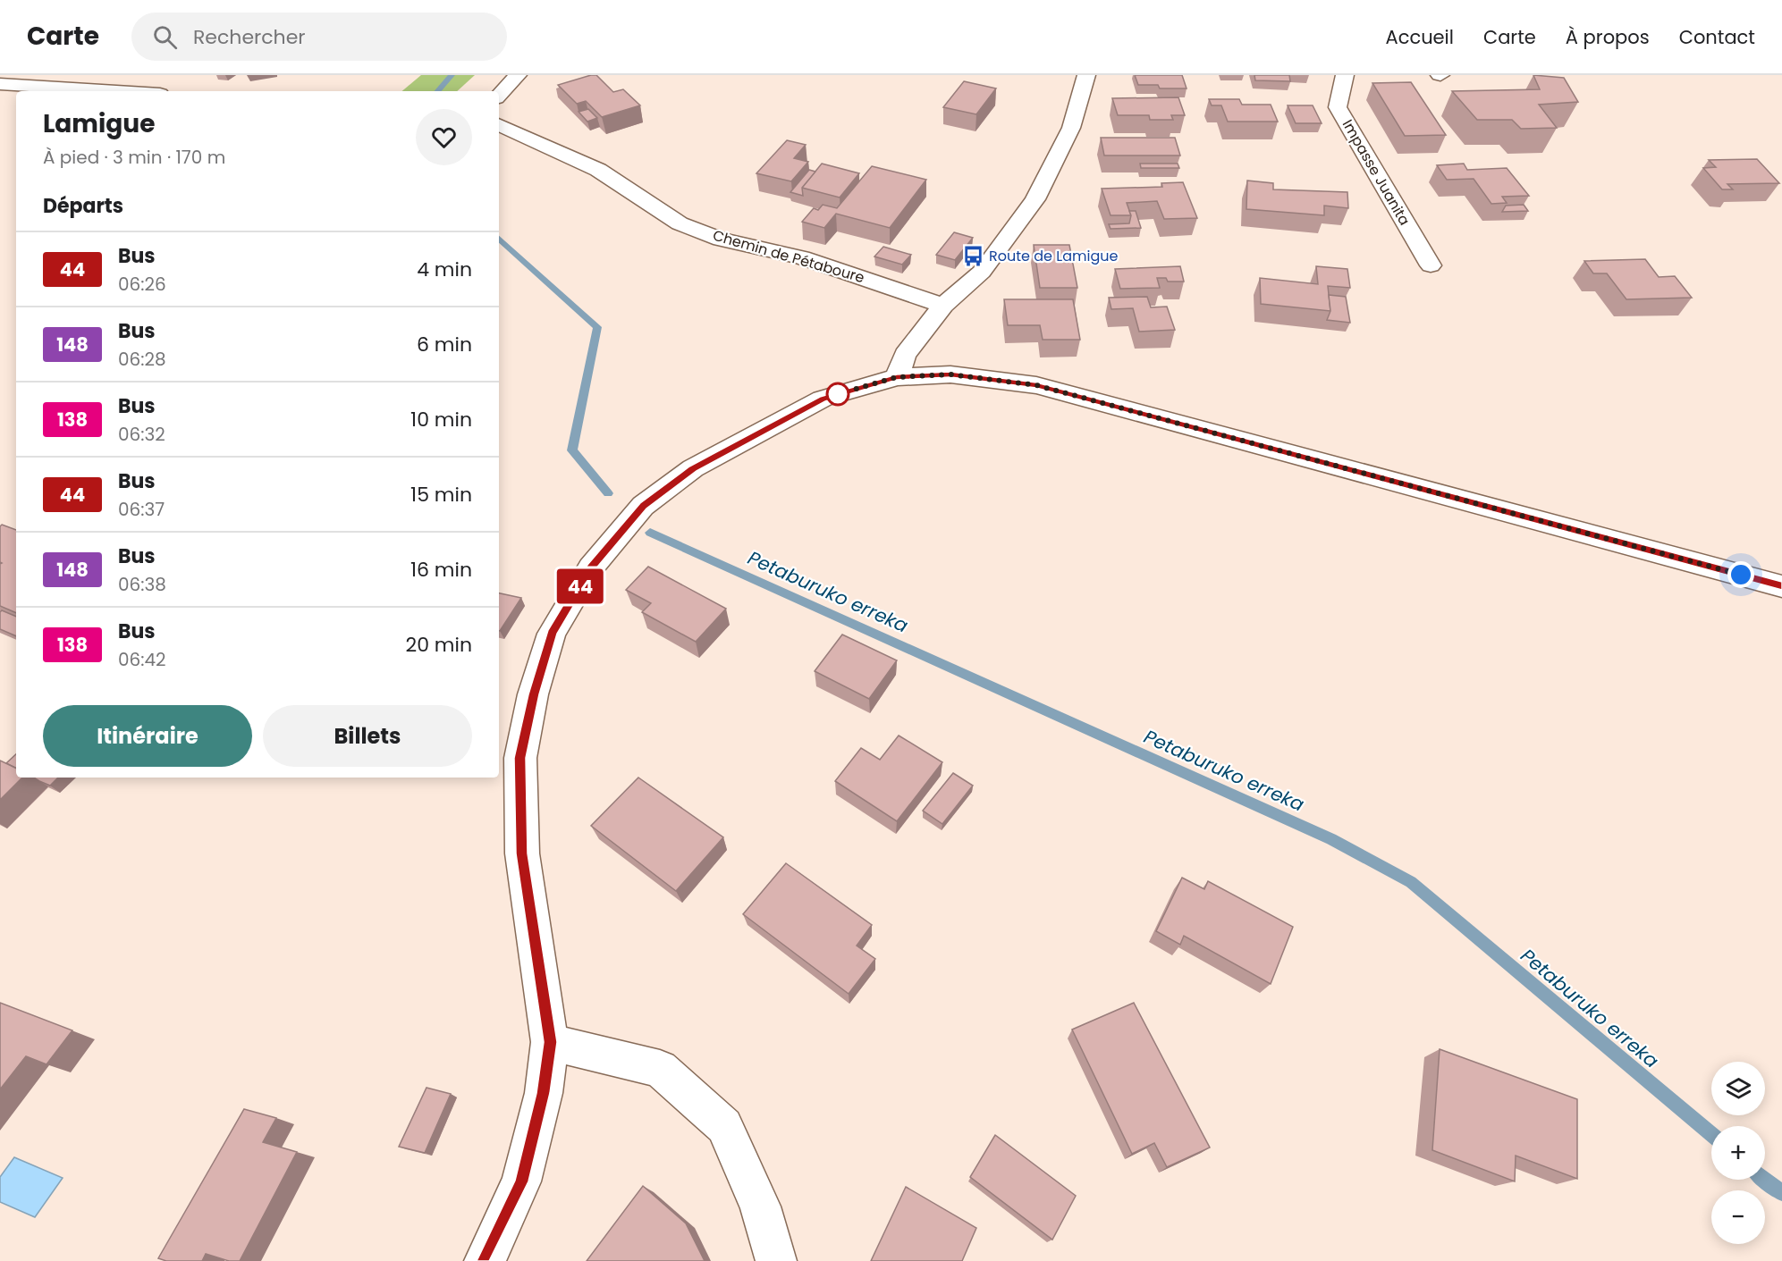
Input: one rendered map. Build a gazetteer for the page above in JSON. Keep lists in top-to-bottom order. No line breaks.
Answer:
{"streets":{"street":["Impasse Juanita","Chemin de Pétaboure"]},"water":["Petaburuko erreka"],"places":{"bus stop":["Route de Lamigue"]},"lines":["bus line 44"],"page":{"header":"Carte","search":"Rechercher","nav":["Accueil","Carte","À propos","Contact"],"on_map":"44","heading":[["Lamigue","À pied · 3 min · 170 m"],"Départs"],"list":[{"mark":"44","name":"Bus","note":"06:26","value":"4 min"},{"mark":"148","name":"Bus","note":"06:28","value":"6 min"},{"mark":"138","name":"Bus","note":"06:32","value":"10 min"},{"mark":"44","name":"Bus","note":"06:37","value":"15 min"},{"mark":"148","name":"Bus","note":"06:38","value":"16 min"},{"mark":"138","name":"Bus","note":"06:42","value":"20 min"}],"buttons":["Itinéraire","Billets"],"map_buttons":["+","−"]}}
